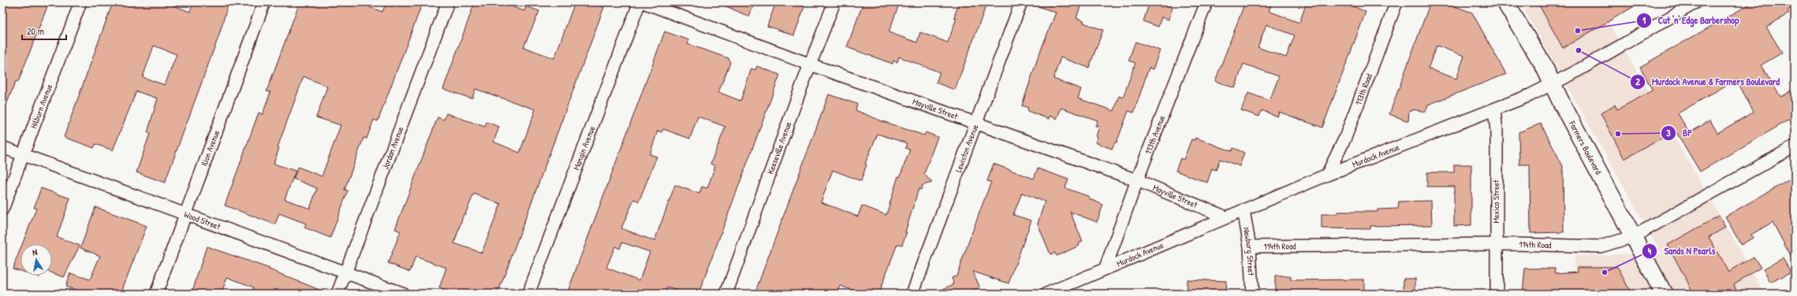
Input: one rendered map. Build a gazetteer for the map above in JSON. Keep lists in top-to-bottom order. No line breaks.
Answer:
{"streets":{"main road":["Farmers Boulevard"],"street":["113th Road","Hilburn Avenue","Mayville Street","113th Avenue","Keeseville Avenue","Ilion Avenue","Jordan Avenue","Mangin Avenue","Lewiston Avenue","Murdock Avenue","Mexico Street","Wood Street","114th Road","Newburg Street"]},"crossings":[["113th Road","Murdock Avenue"],["Hilburn Avenue","Wood Street"],["Mayville Street","113th Avenue"],["Mayville Street","Keeseville Avenue"],["Mayville Street","Lewiston Avenue"],["Mayville Street","Murdock Avenue"],["113th Avenue","Murdock Avenue"],["Farmers Boulevard","Murdock Avenue"],["Farmers Boulevard","114th Road"],["Ilion Avenue","Wood Street"],["Jordan Avenue","Wood Street"],["Murdock Avenue","Mexico Street"],["Murdock Avenue","Newburg Street"],["Mexico Street","114th Road"],["114th Road","Newburg Street"]],"places":["Cut 'n' Edge Barbershop","Murdock Avenue & Farmers Boulevard","BP","Sands N Pearls"],"scale_bar":"20 m","north":"top"}
